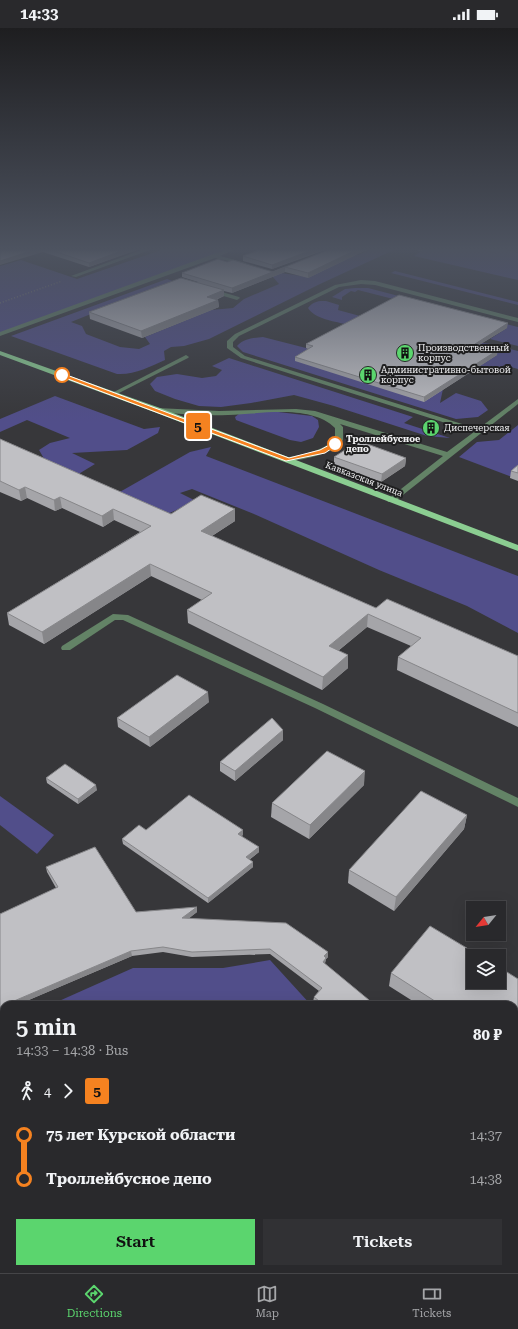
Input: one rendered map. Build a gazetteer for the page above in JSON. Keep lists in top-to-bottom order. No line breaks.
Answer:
{"streets":{"main road":["Кавказская улица"]},"places":{"building":["Производственный корпус","Административно-бытовой корпус","Диспечерская"],"other":["Троллейбусное депо"]},"lines":["bus line 5"],"north":"bottom left","page":{"status":"14:33","on_map":"5","heading":["5 min","14:33 – 14:38 · Bus","80 ₽"],"legs":["4","5"],"list":[{"name":"75 лет Курской области","value":"14:37"},{"name":"Троллейбусное депо","value":"14:38"}],"buttons":["Start","Tickets"],"tabs":["Directions","Map","Tickets"]}}
